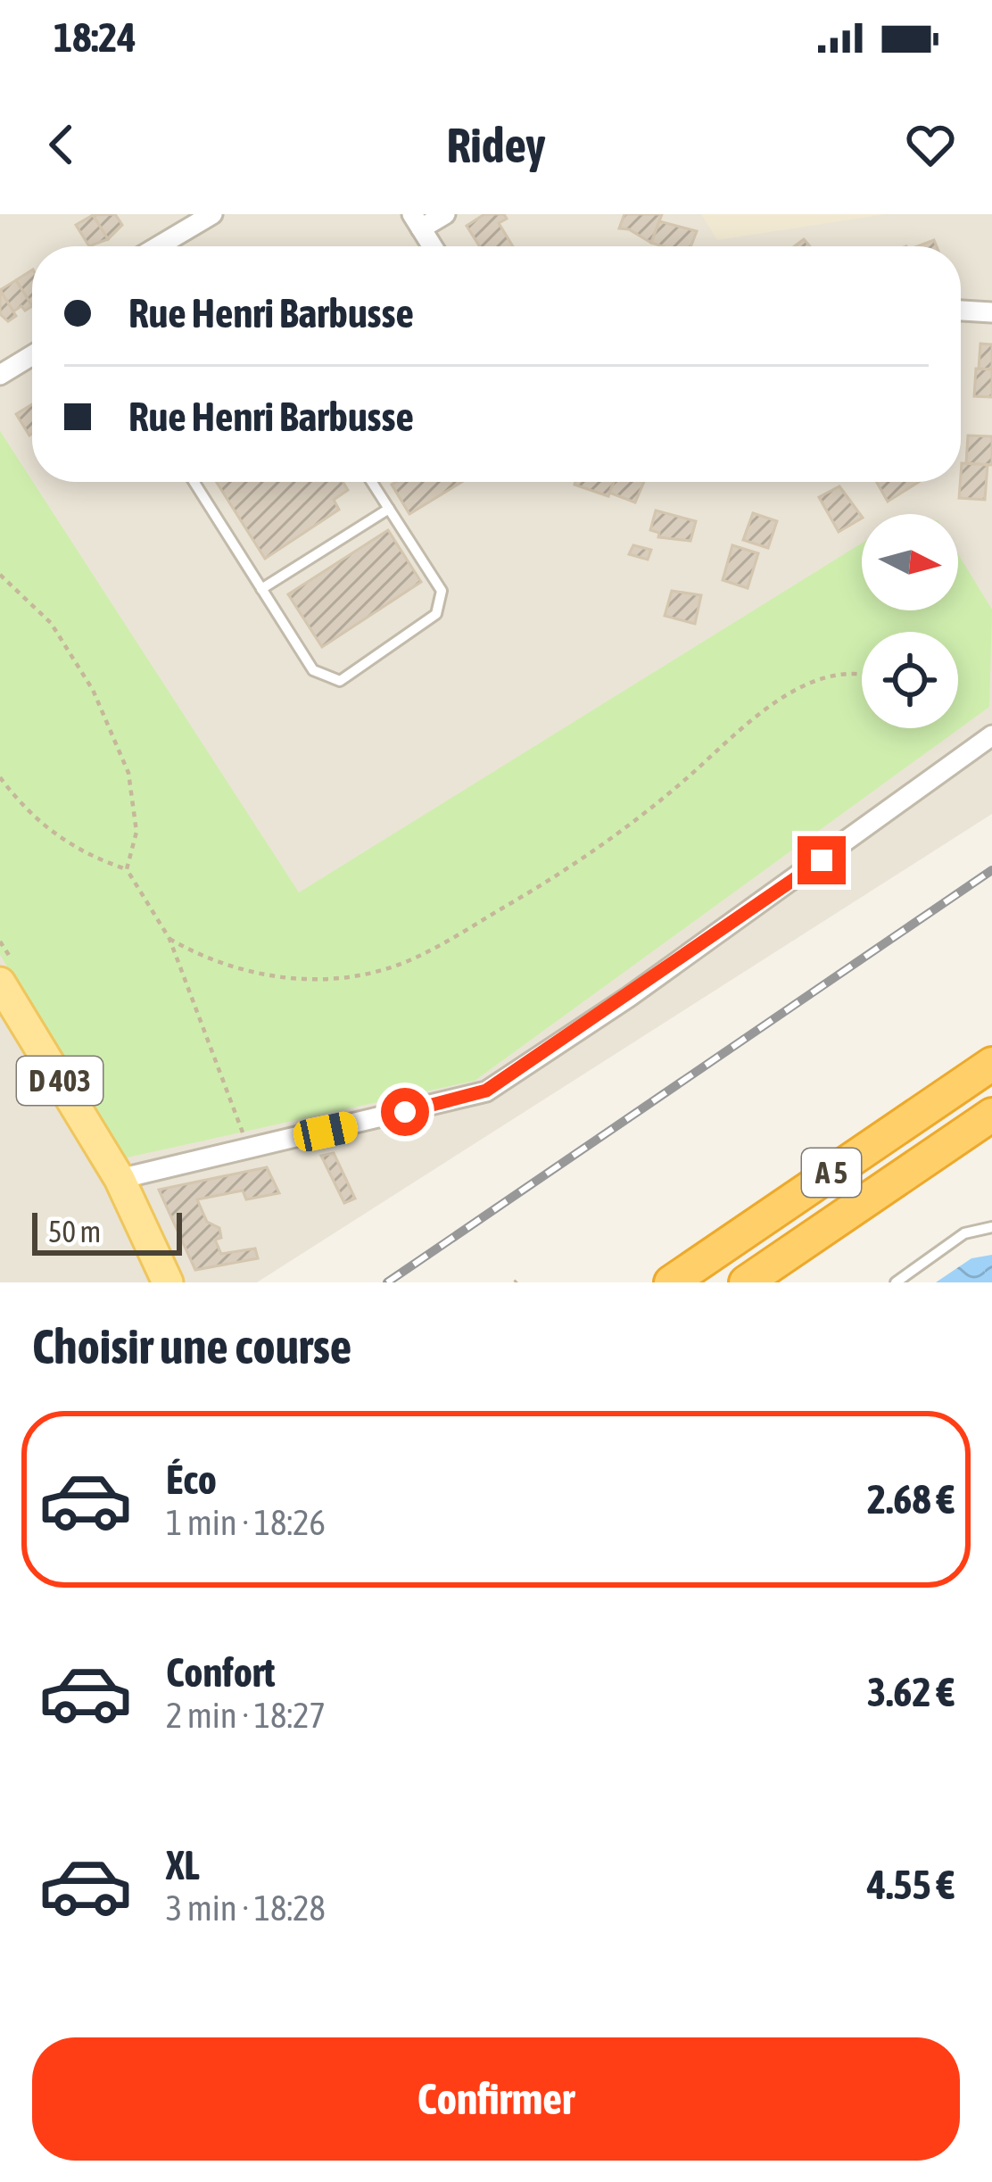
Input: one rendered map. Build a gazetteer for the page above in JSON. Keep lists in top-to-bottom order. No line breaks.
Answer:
{"streets":{"highway":["A 5"],"main road":["D 403"]},"scale_bar":"50 m","north":"right","page":{"status":"18:24","header":"Ridey","banner":["Rue Henri Barbusse","Rue Henri Barbusse"],"scale":"50 m","heading":"Choisir une course","list":[{"name":"Éco","note":"1 min · 18:26","value":"2.68 €"},{"name":"Confort","note":"2 min · 18:27","value":"3.62 €"},{"name":"XL","note":"3 min · 18:28","value":"4.55 €"}],"buttons":"Confirmer"}}
